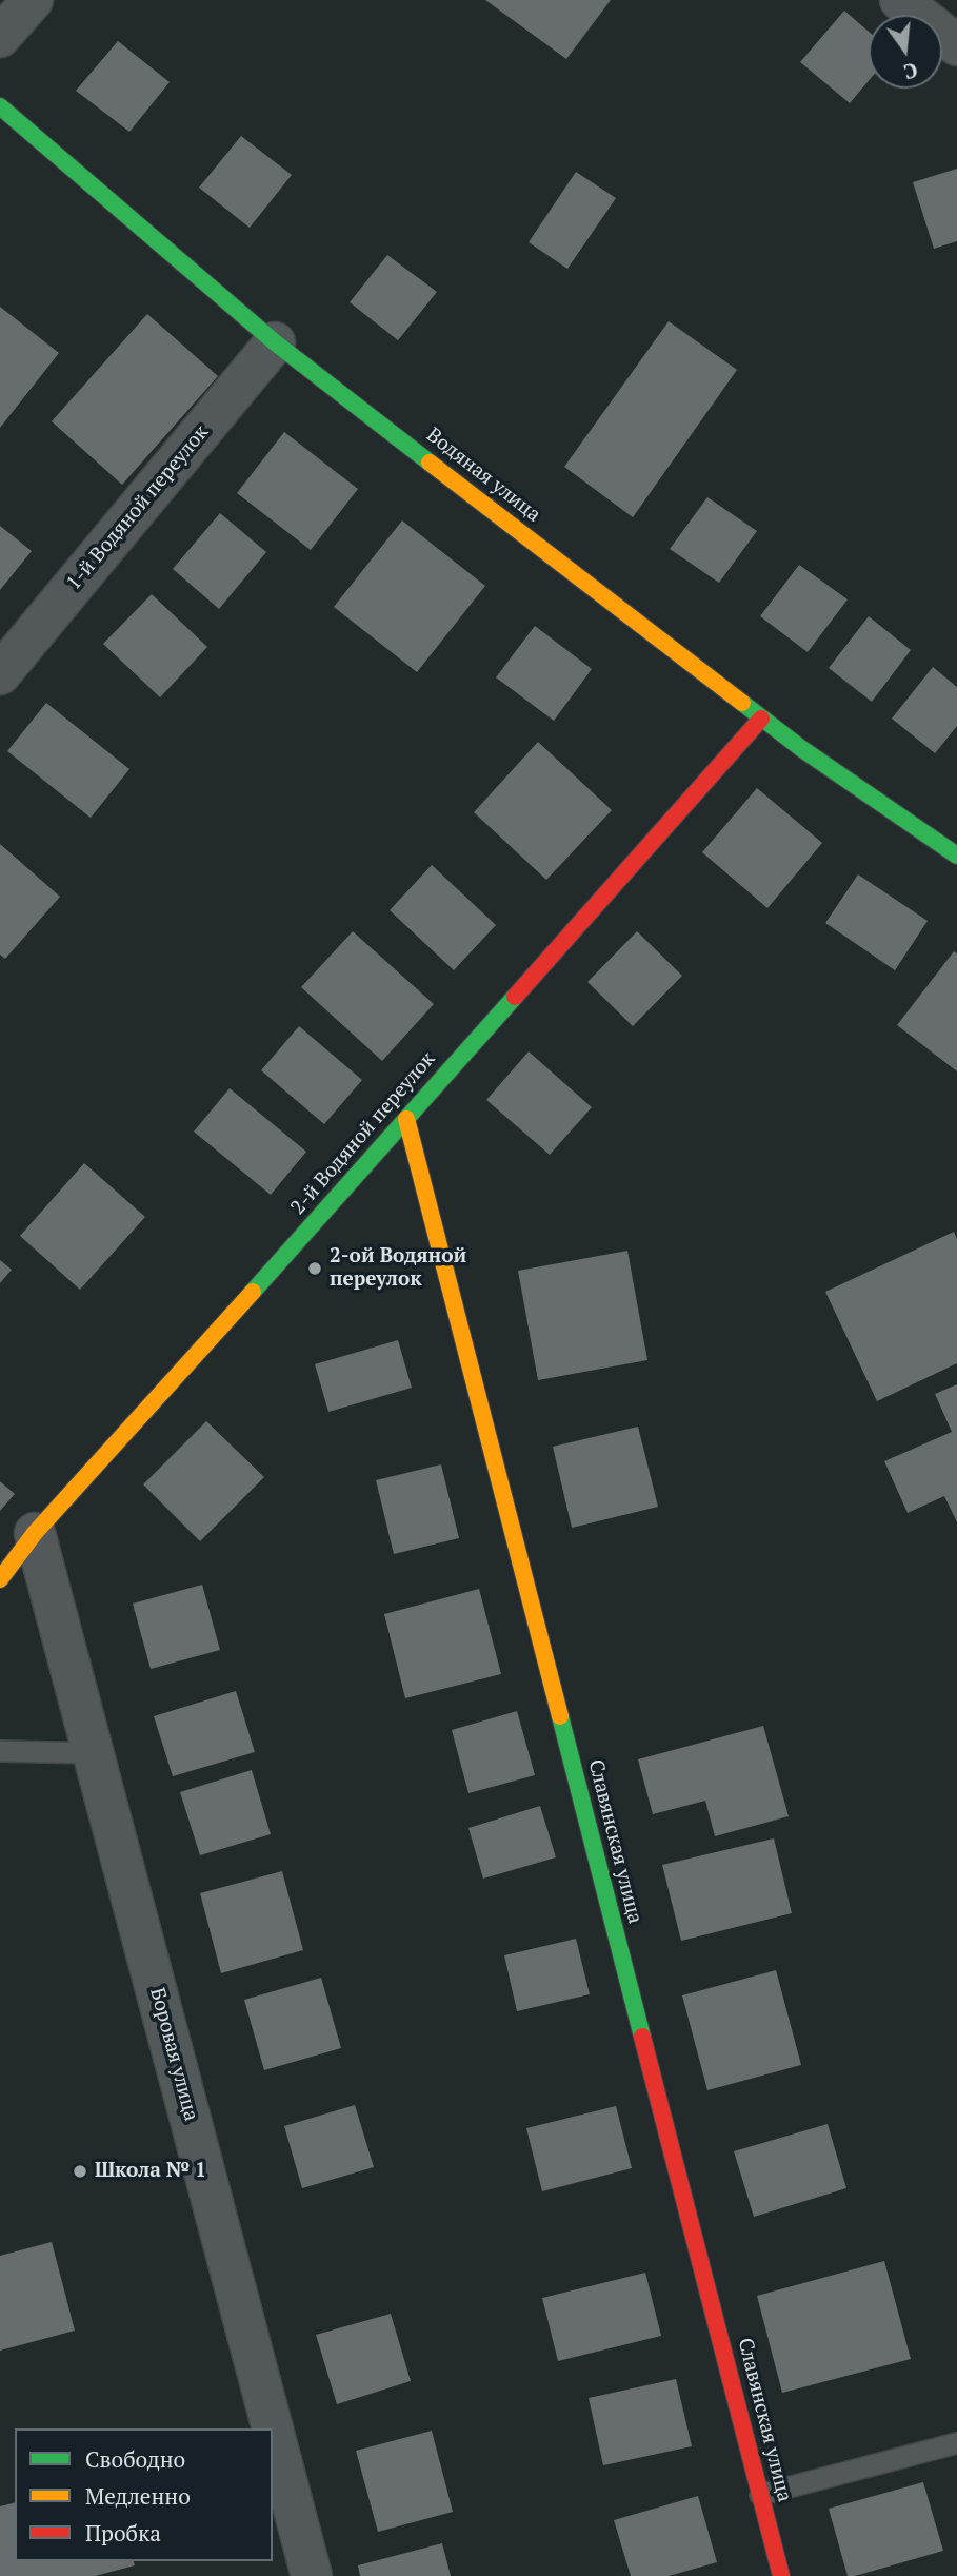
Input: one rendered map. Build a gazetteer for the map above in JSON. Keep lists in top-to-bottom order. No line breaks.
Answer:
{"streets":{"street":["Водяная улица","1-й Водяной переулок","2-й Водяной переулок","Славянская улица","Боровая улица"]},"crossings":[["Водяная улица","1-й Водяной переулок"],["Водяная улица","2-й Водяной переулок"],["2-й Водяной переулок","Славянская улица"],["2-й Водяной переулок","Боровая улица"]],"places":["2-ой Водяной переулок","Школа № 1"],"legend":["Свободно","Медленно","Пробка"],"north":"bottom"}
